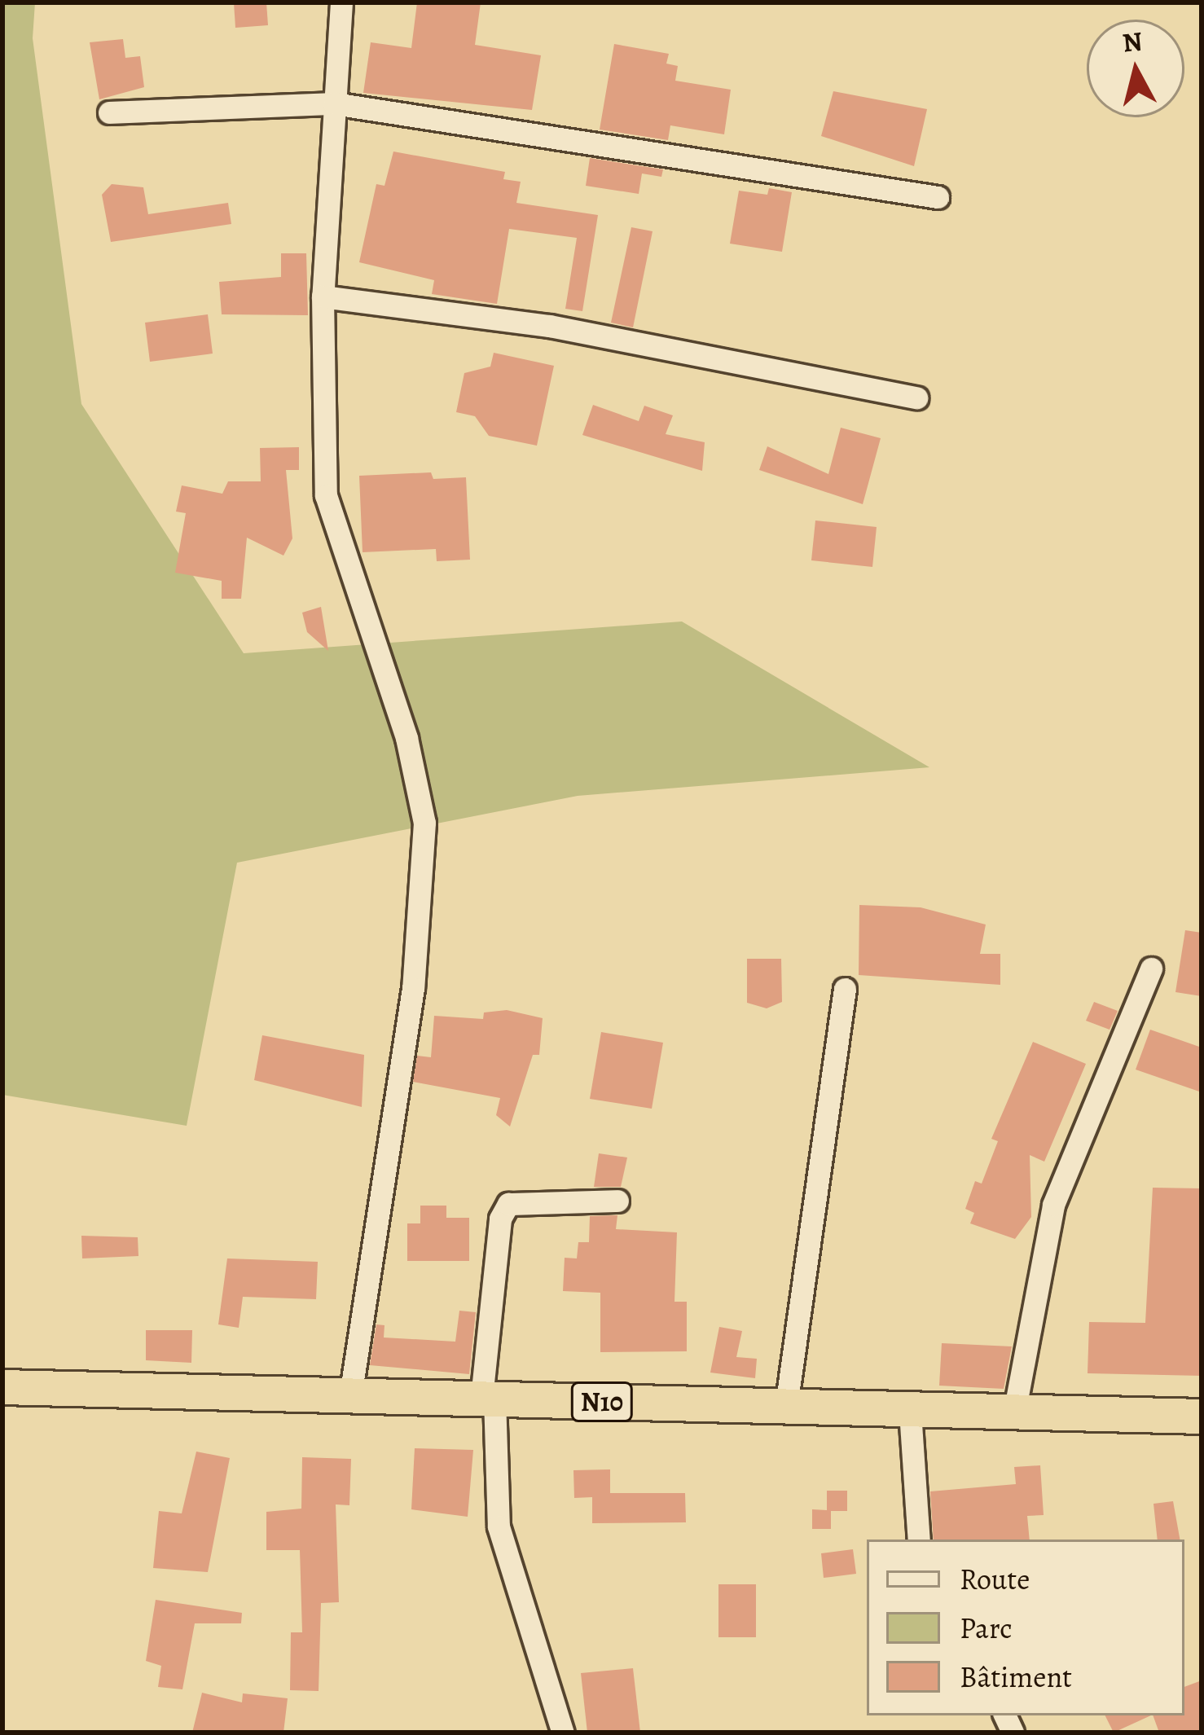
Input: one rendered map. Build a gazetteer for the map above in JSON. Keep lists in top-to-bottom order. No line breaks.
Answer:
{"streets":{"highway":["N10"]},"legend":["Route","Parc","Bâtiment"],"north":"top"}
